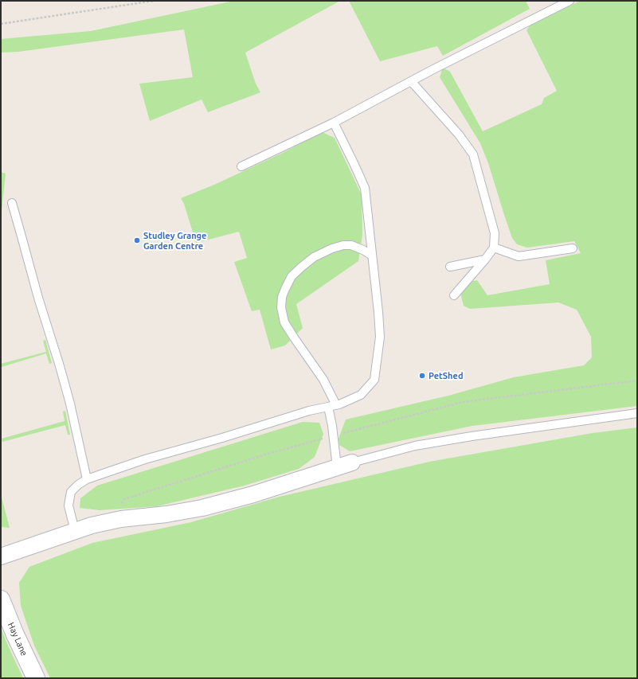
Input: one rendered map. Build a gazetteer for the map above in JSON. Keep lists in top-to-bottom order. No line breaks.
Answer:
{"streets":{"main road":["Hay Lane"]},"places":["Studley Grange Garden Centre","PetShed"]}
